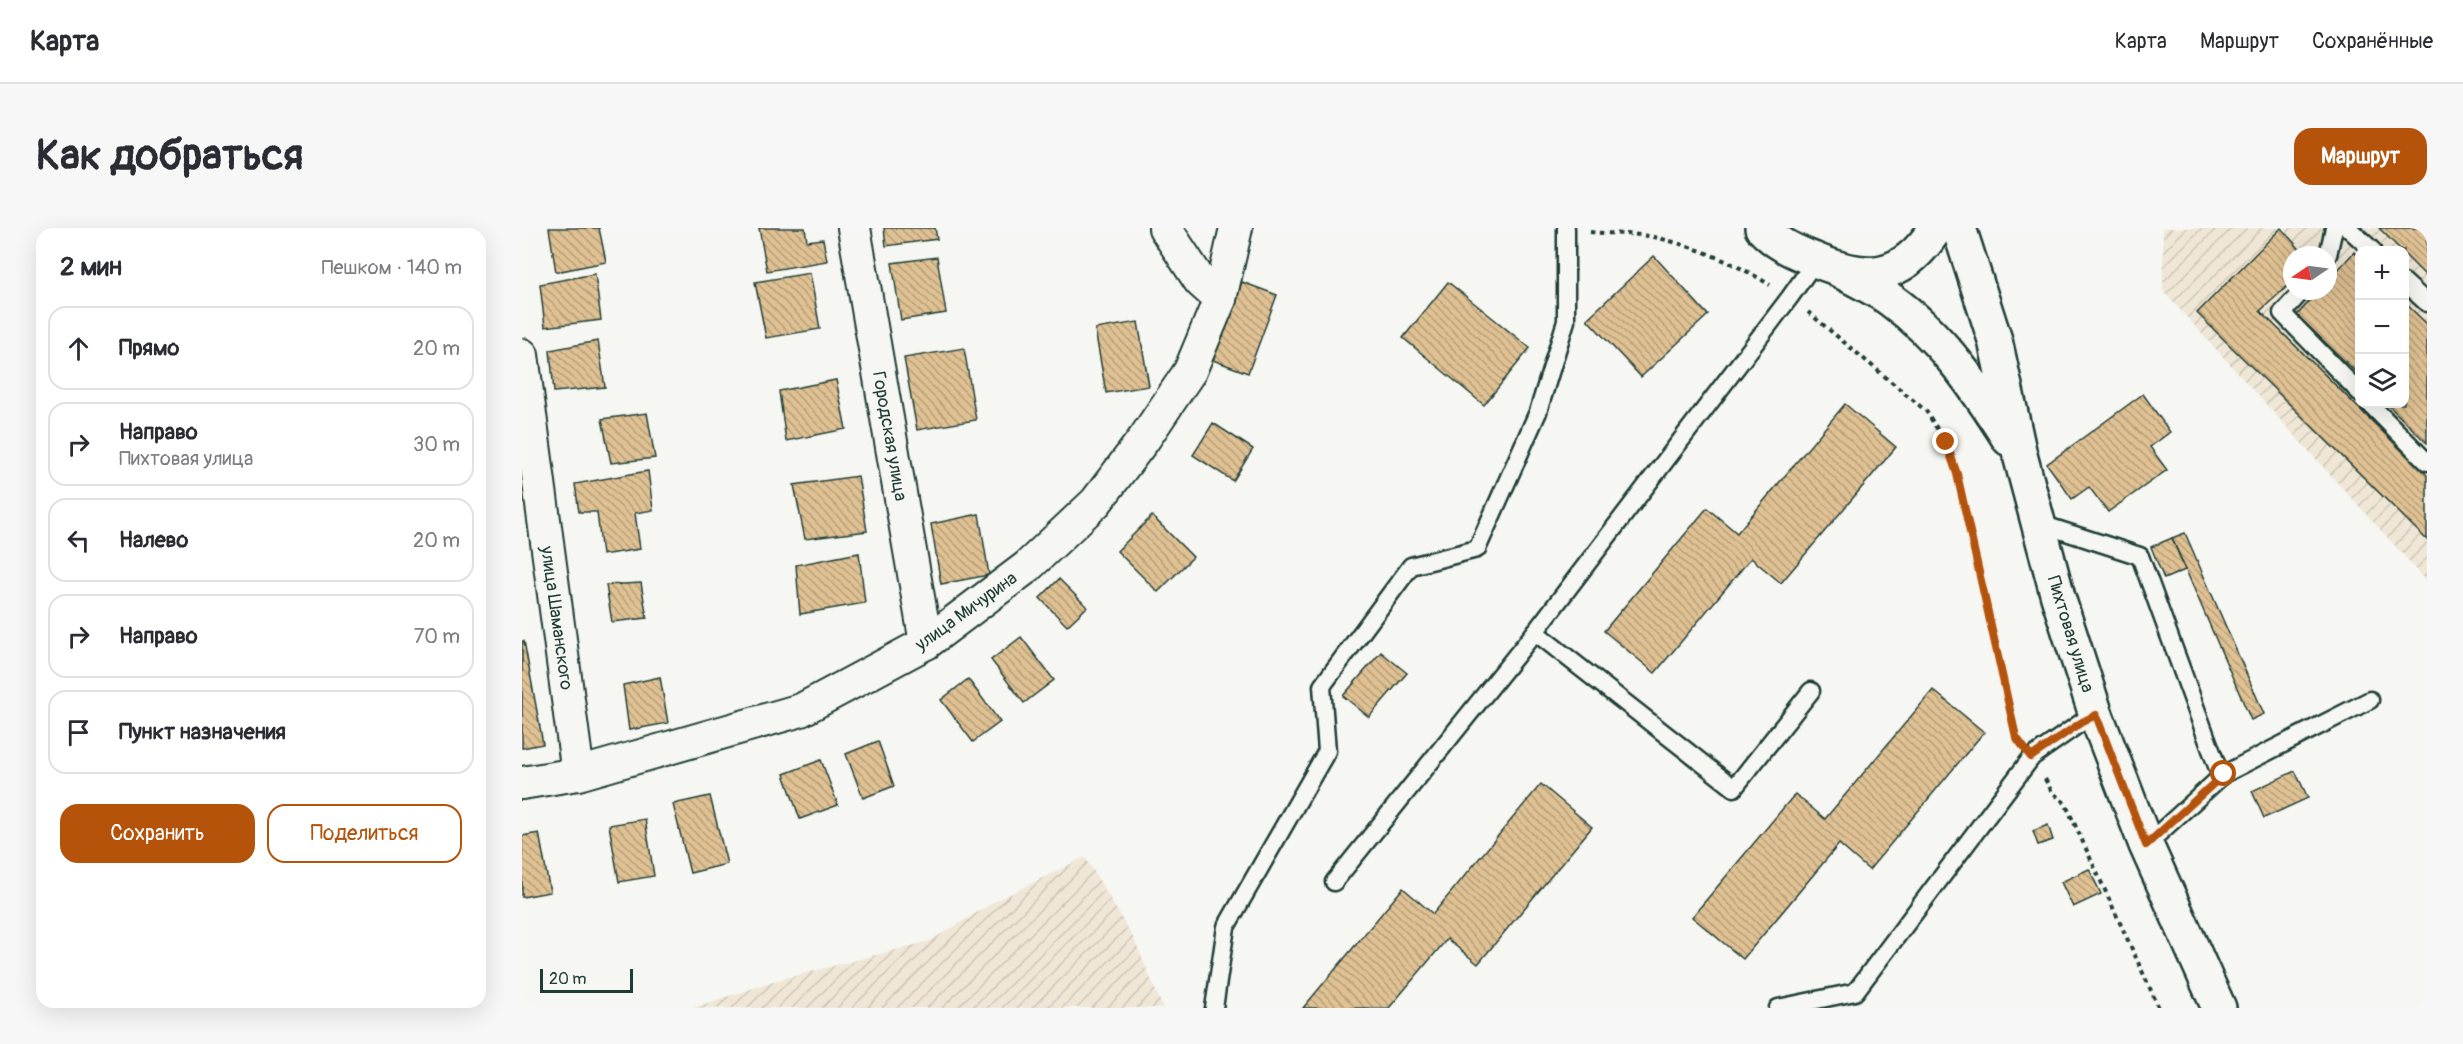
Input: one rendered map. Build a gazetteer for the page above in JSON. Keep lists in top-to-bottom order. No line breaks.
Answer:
{"streets":{"main road":["Пихтовая улица"],"street":["Городская улица","улица Мичурина","улица Шаманского"]},"crossings":[["Городская улица","улица Мичурина"],["улица Мичурина","улица Шаманского"]],"scale_bar":"20 m","north":"left","page":{"header":"Карта","nav":["Карта","Маршрут","Сохранённые"],"buttons":["Маршрут",["Сохранить","Поделиться"]],"title":"Как добраться","heading":["2 мин","Пешком · 140 m"],"map_buttons":["+","−"],"list":[["Прямо","20 m"],["Направо","Пихтовая улица","30 m"],["Налево","20 m"],["Направо","70 m"],"Пункт назначения"],"scale":"20 m"}}
